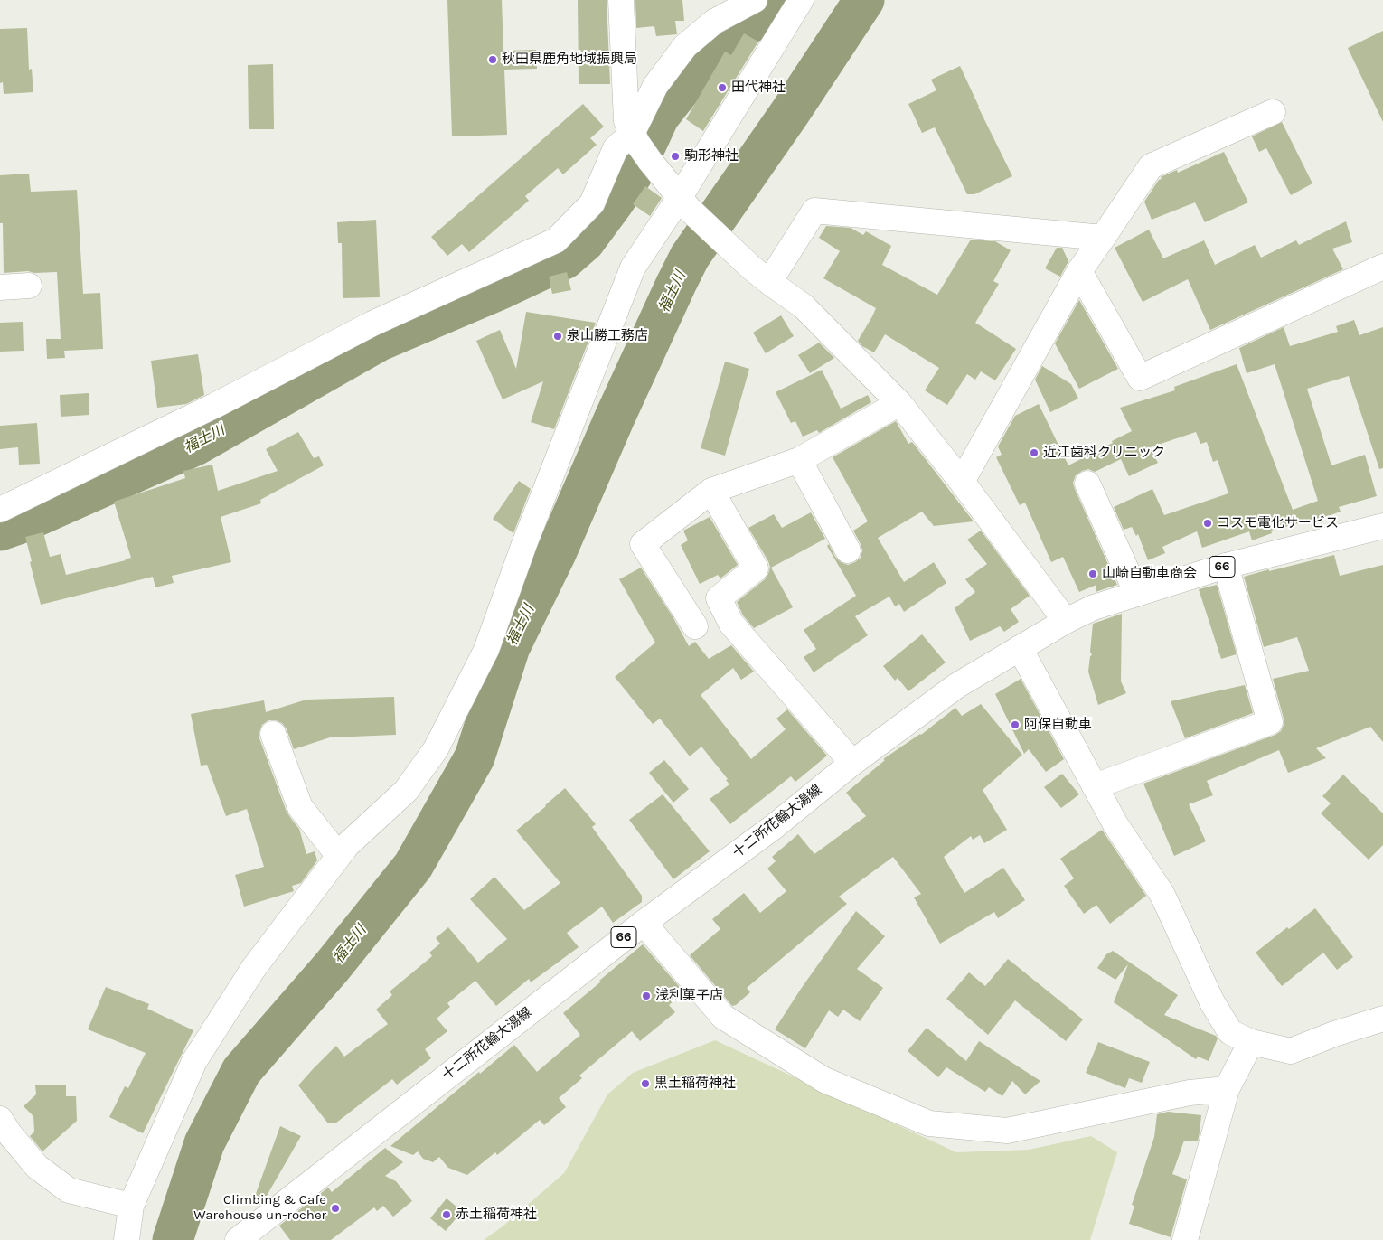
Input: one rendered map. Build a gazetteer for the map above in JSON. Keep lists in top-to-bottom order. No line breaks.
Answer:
{"streets":{"street":["66","十二所花輪大湯線"]},"water":["福士川"],"places":["秋田県鹿角地域振興局","田代神社","駒形神社","泉山勝工務店","近江歯科クリニック","コスモ電化サービス","山崎自動車商会","阿保自動車","浅利菓子店","黒土稲荷神社","Climbing & Cafe Warehouse un-rocher","赤土稲荷神社"]}
